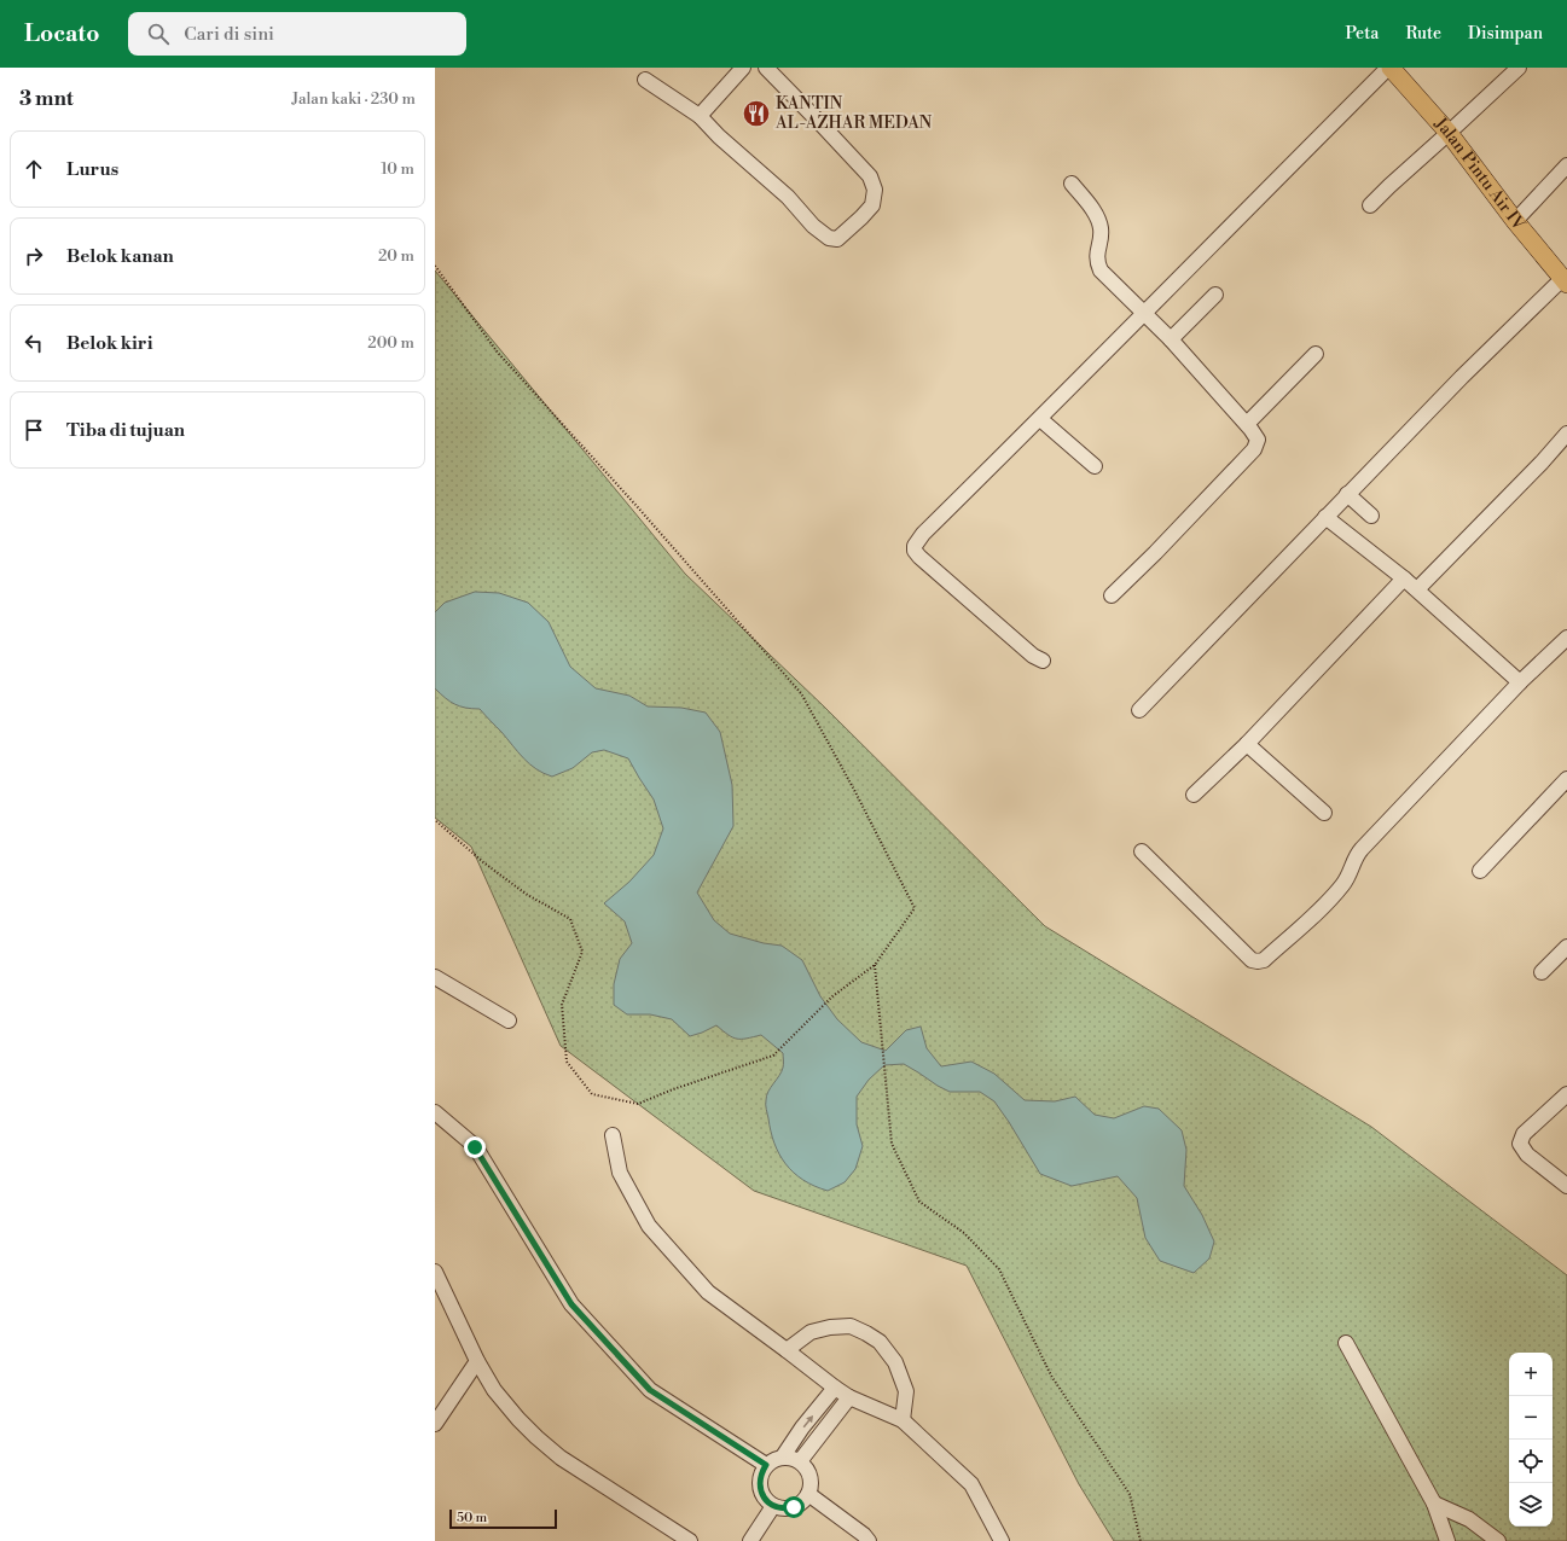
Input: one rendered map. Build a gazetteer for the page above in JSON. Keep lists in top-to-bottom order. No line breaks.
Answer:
{"streets":{"main road":["Jalan Pintu Air IV"]},"places":{"restaurant":["KANTIN AL-AZHAR MEDAN"]},"scale_bar":"50 m","page":{"header":"Locato","search":"Cari di sini","nav":["Peta","Rute","Disimpan"],"heading":["3 mnt","Jalan kaki · 230 m"],"list":[["Lurus","10 m"],["Belok kanan","20 m"],["Belok kiri","200 m"],"Tiba di tujuan"],"map_buttons":["+","−"],"scale":"50 m"}}
